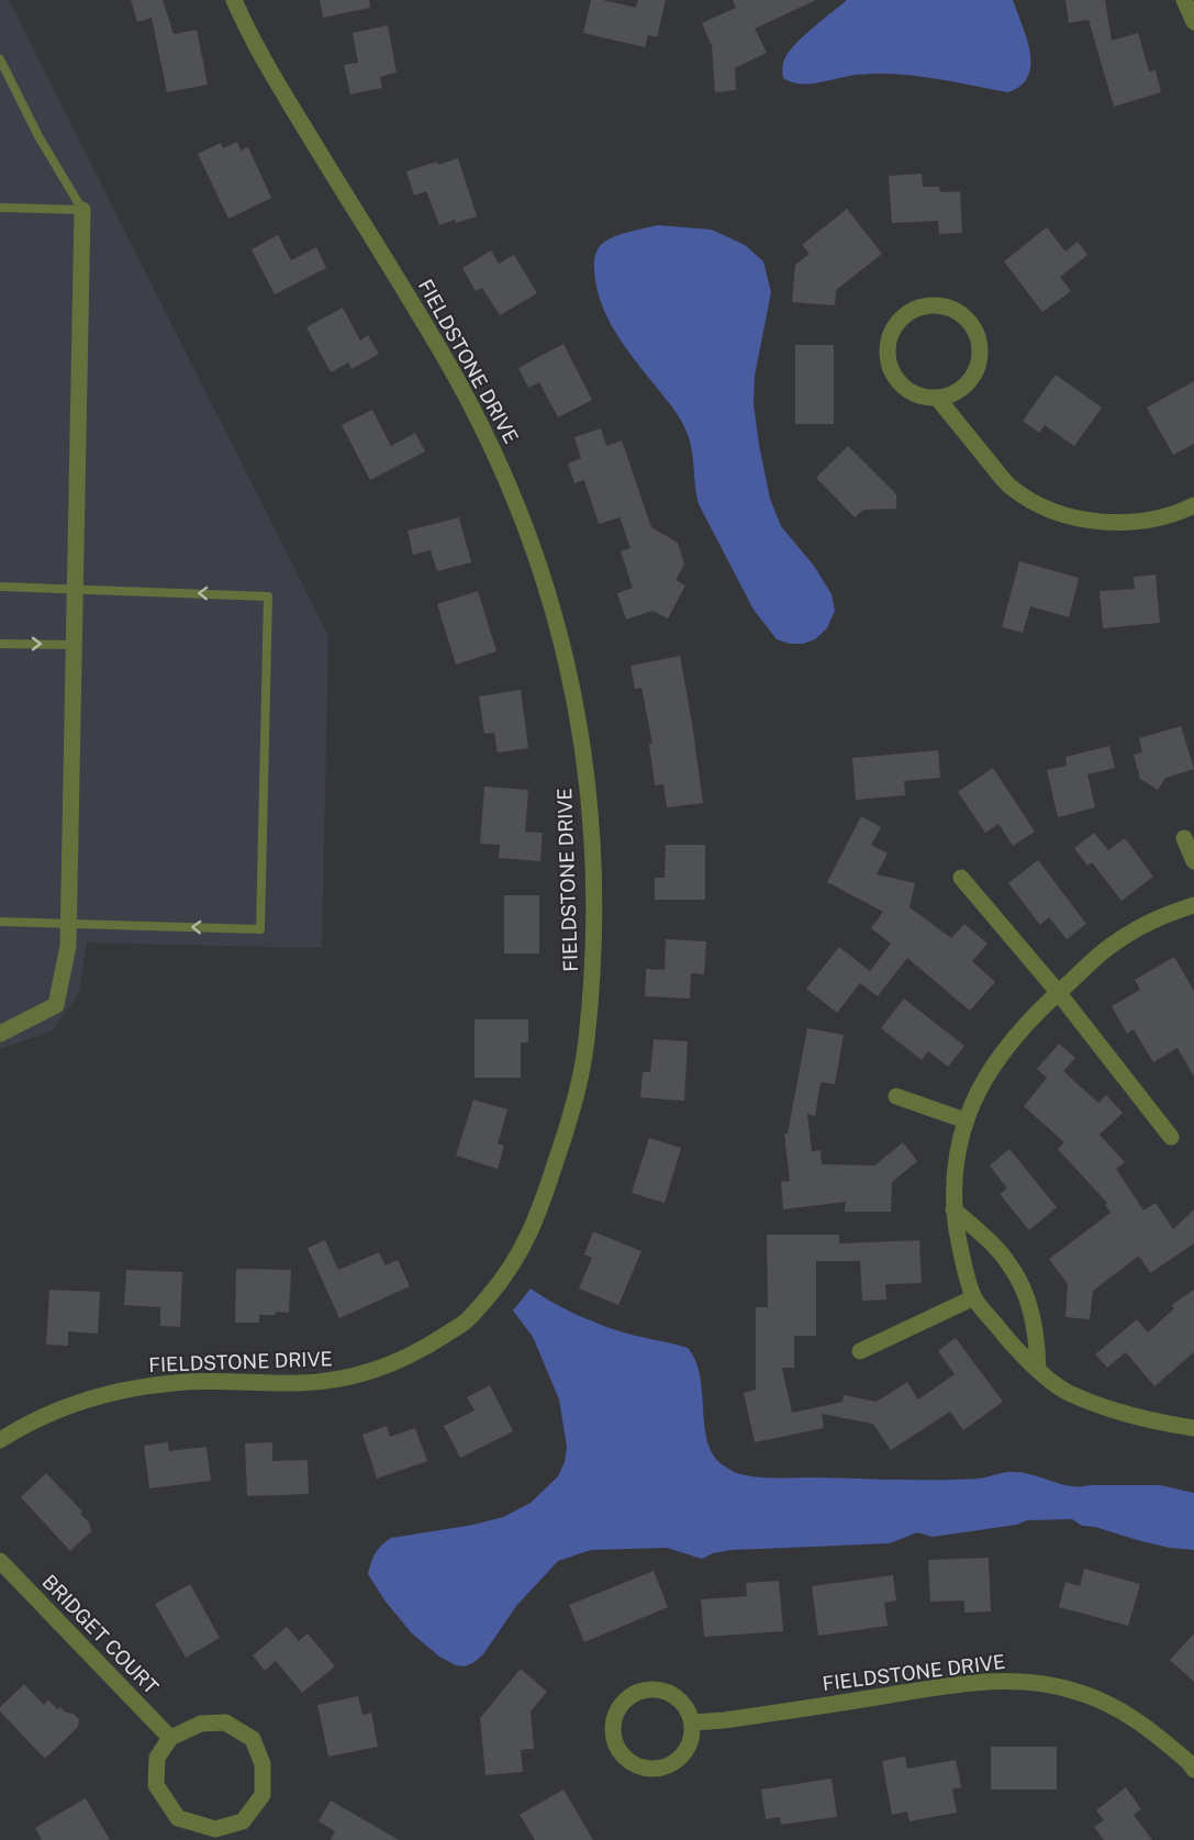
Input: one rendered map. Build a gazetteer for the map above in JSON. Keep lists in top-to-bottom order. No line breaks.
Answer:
{"streets":{"street":["FIELDSTONE DRIVE","BRIDGET COURT"]}}
